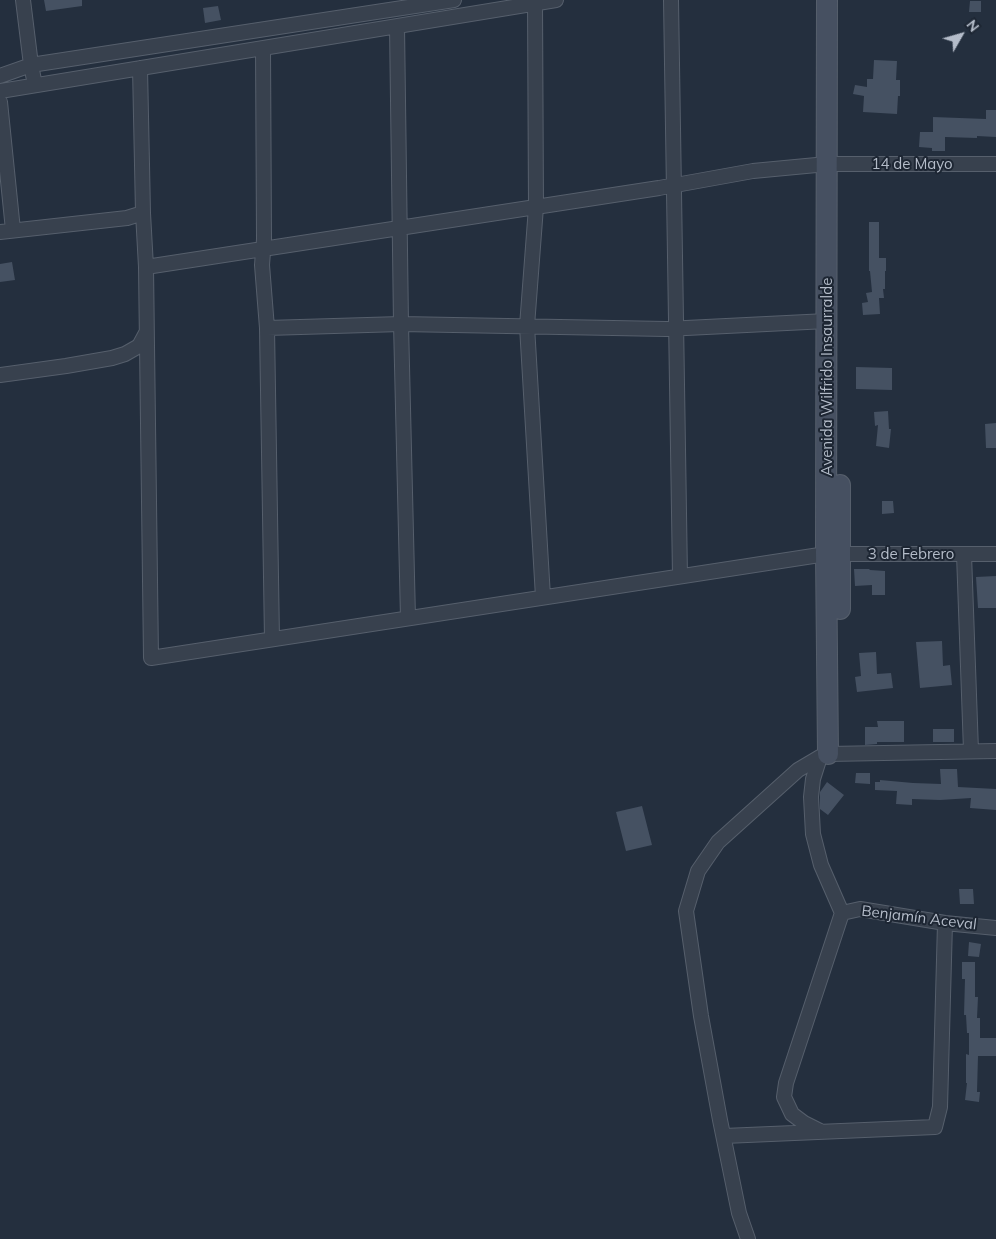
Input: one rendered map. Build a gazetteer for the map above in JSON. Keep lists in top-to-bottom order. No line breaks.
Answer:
{"streets":{"street":["14 de Mayo","Avenida Wilfrido Insaurralde","3 de Febrero","Benjamín Aceval"]},"crossings":[["14 de Mayo","Avenida Wilfrido Insaurralde"],["Avenida Wilfrido Insaurralde","3 de Febrero"]],"north":"top right"}
